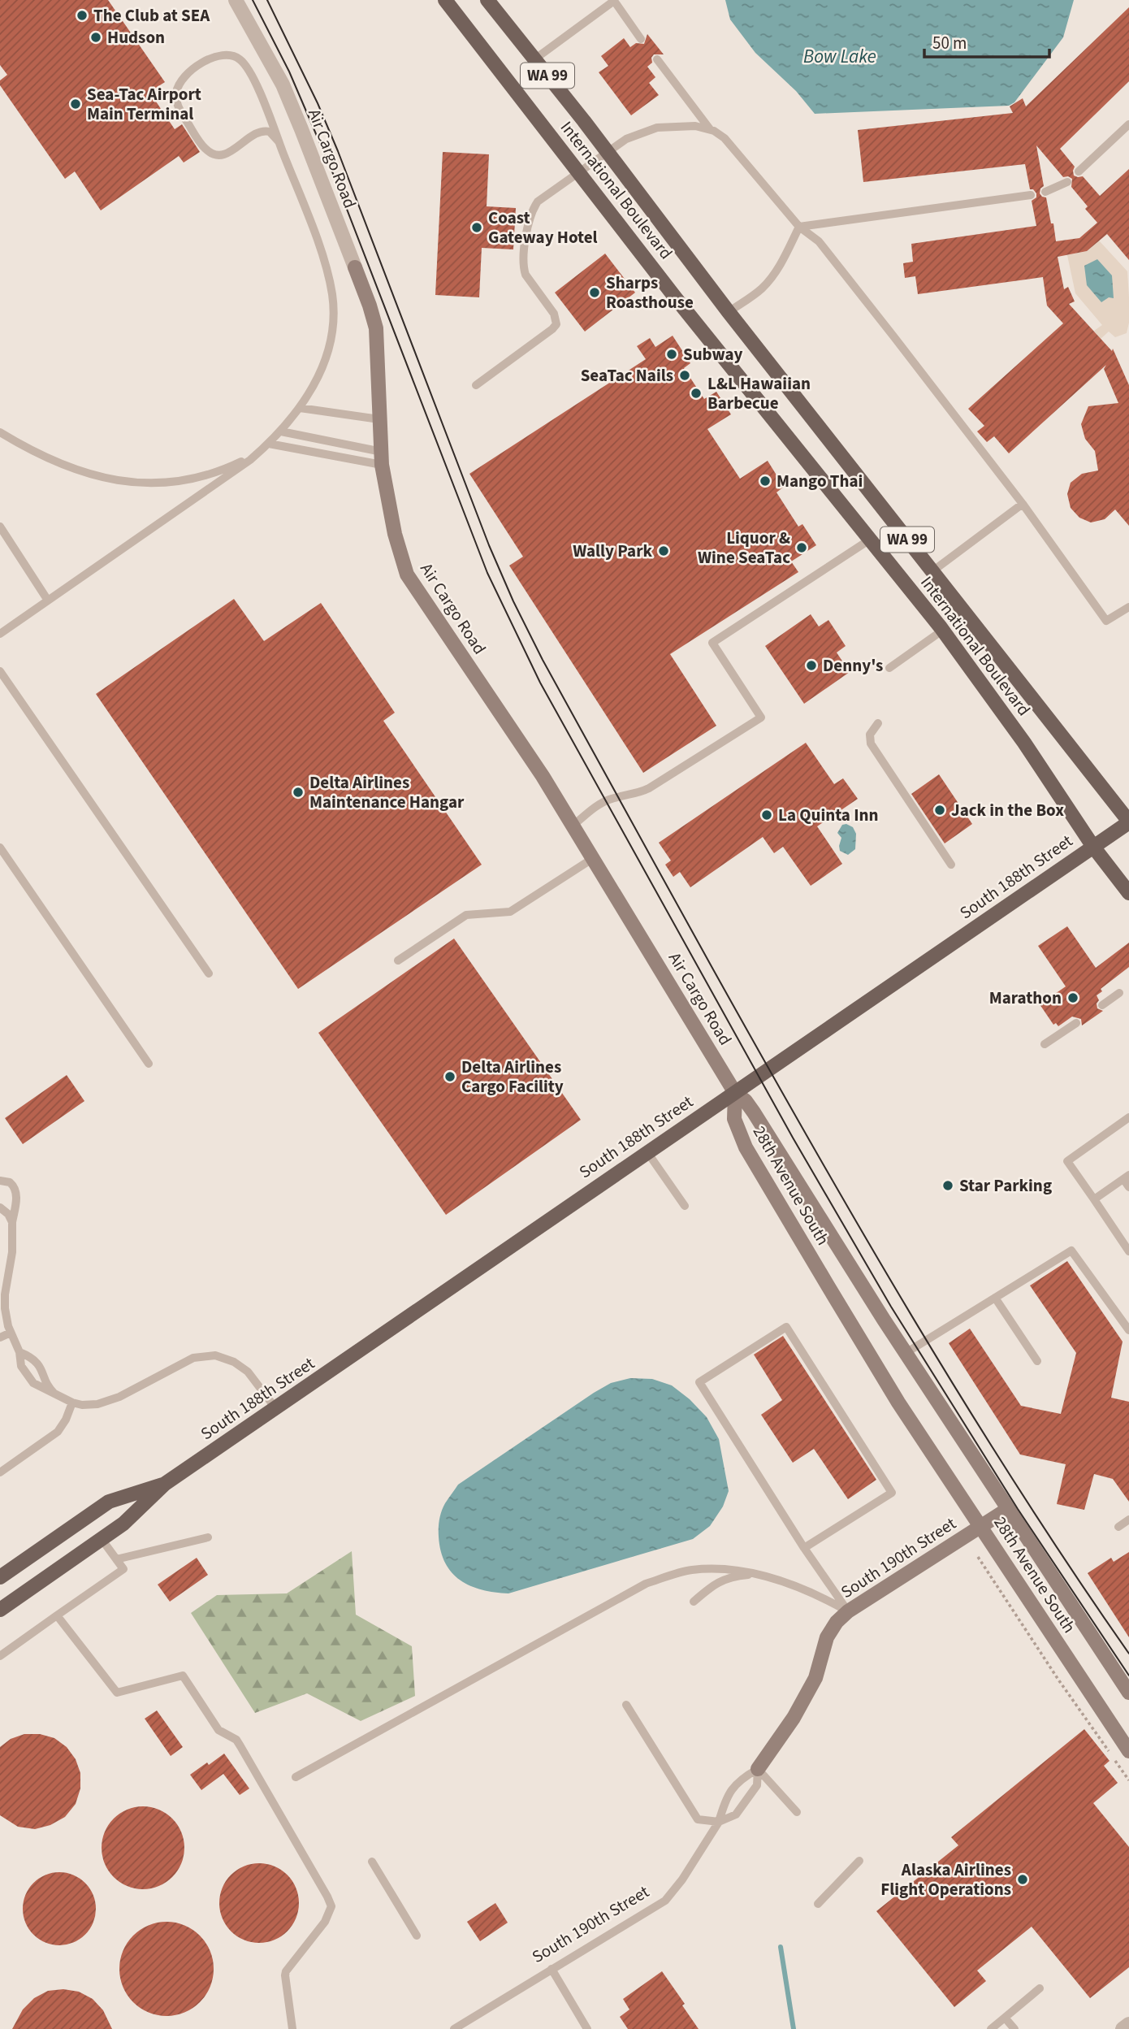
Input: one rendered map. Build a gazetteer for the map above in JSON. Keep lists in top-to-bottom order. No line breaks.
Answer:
{"streets":{"main road":["WA 99","Air Cargo Road","International Boulevard","South 188th Street","28th Avenue South","South 190th Street"]},"crossings":[["Air Cargo Road","South 188th Street"],["Air Cargo Road","28th Avenue South"],["International Boulevard","South 188th Street"],["South 188th Street","28th Avenue South"],["28th Avenue South","South 190th Street"]],"water":["Bow Lake"],"places":["The Club at SEA","Hudson","Sea-Tac Airport Main Terminal","Coast Gateway Hotel","Sharps Roasthouse","Subway","SeaTac Nails","L&L Hawaiian Barbecue","Mango Thai","Liquor & Wine SeaTac","Wally Park","Denny's","Delta Airlines Maintenance Hangar","Jack in the Box","La Quinta Inn","Marathon","Delta Airlines Cargo Facility","Star Parking","Alaska Airlines Flight Operations"],"scale_bar":"50 m"}
